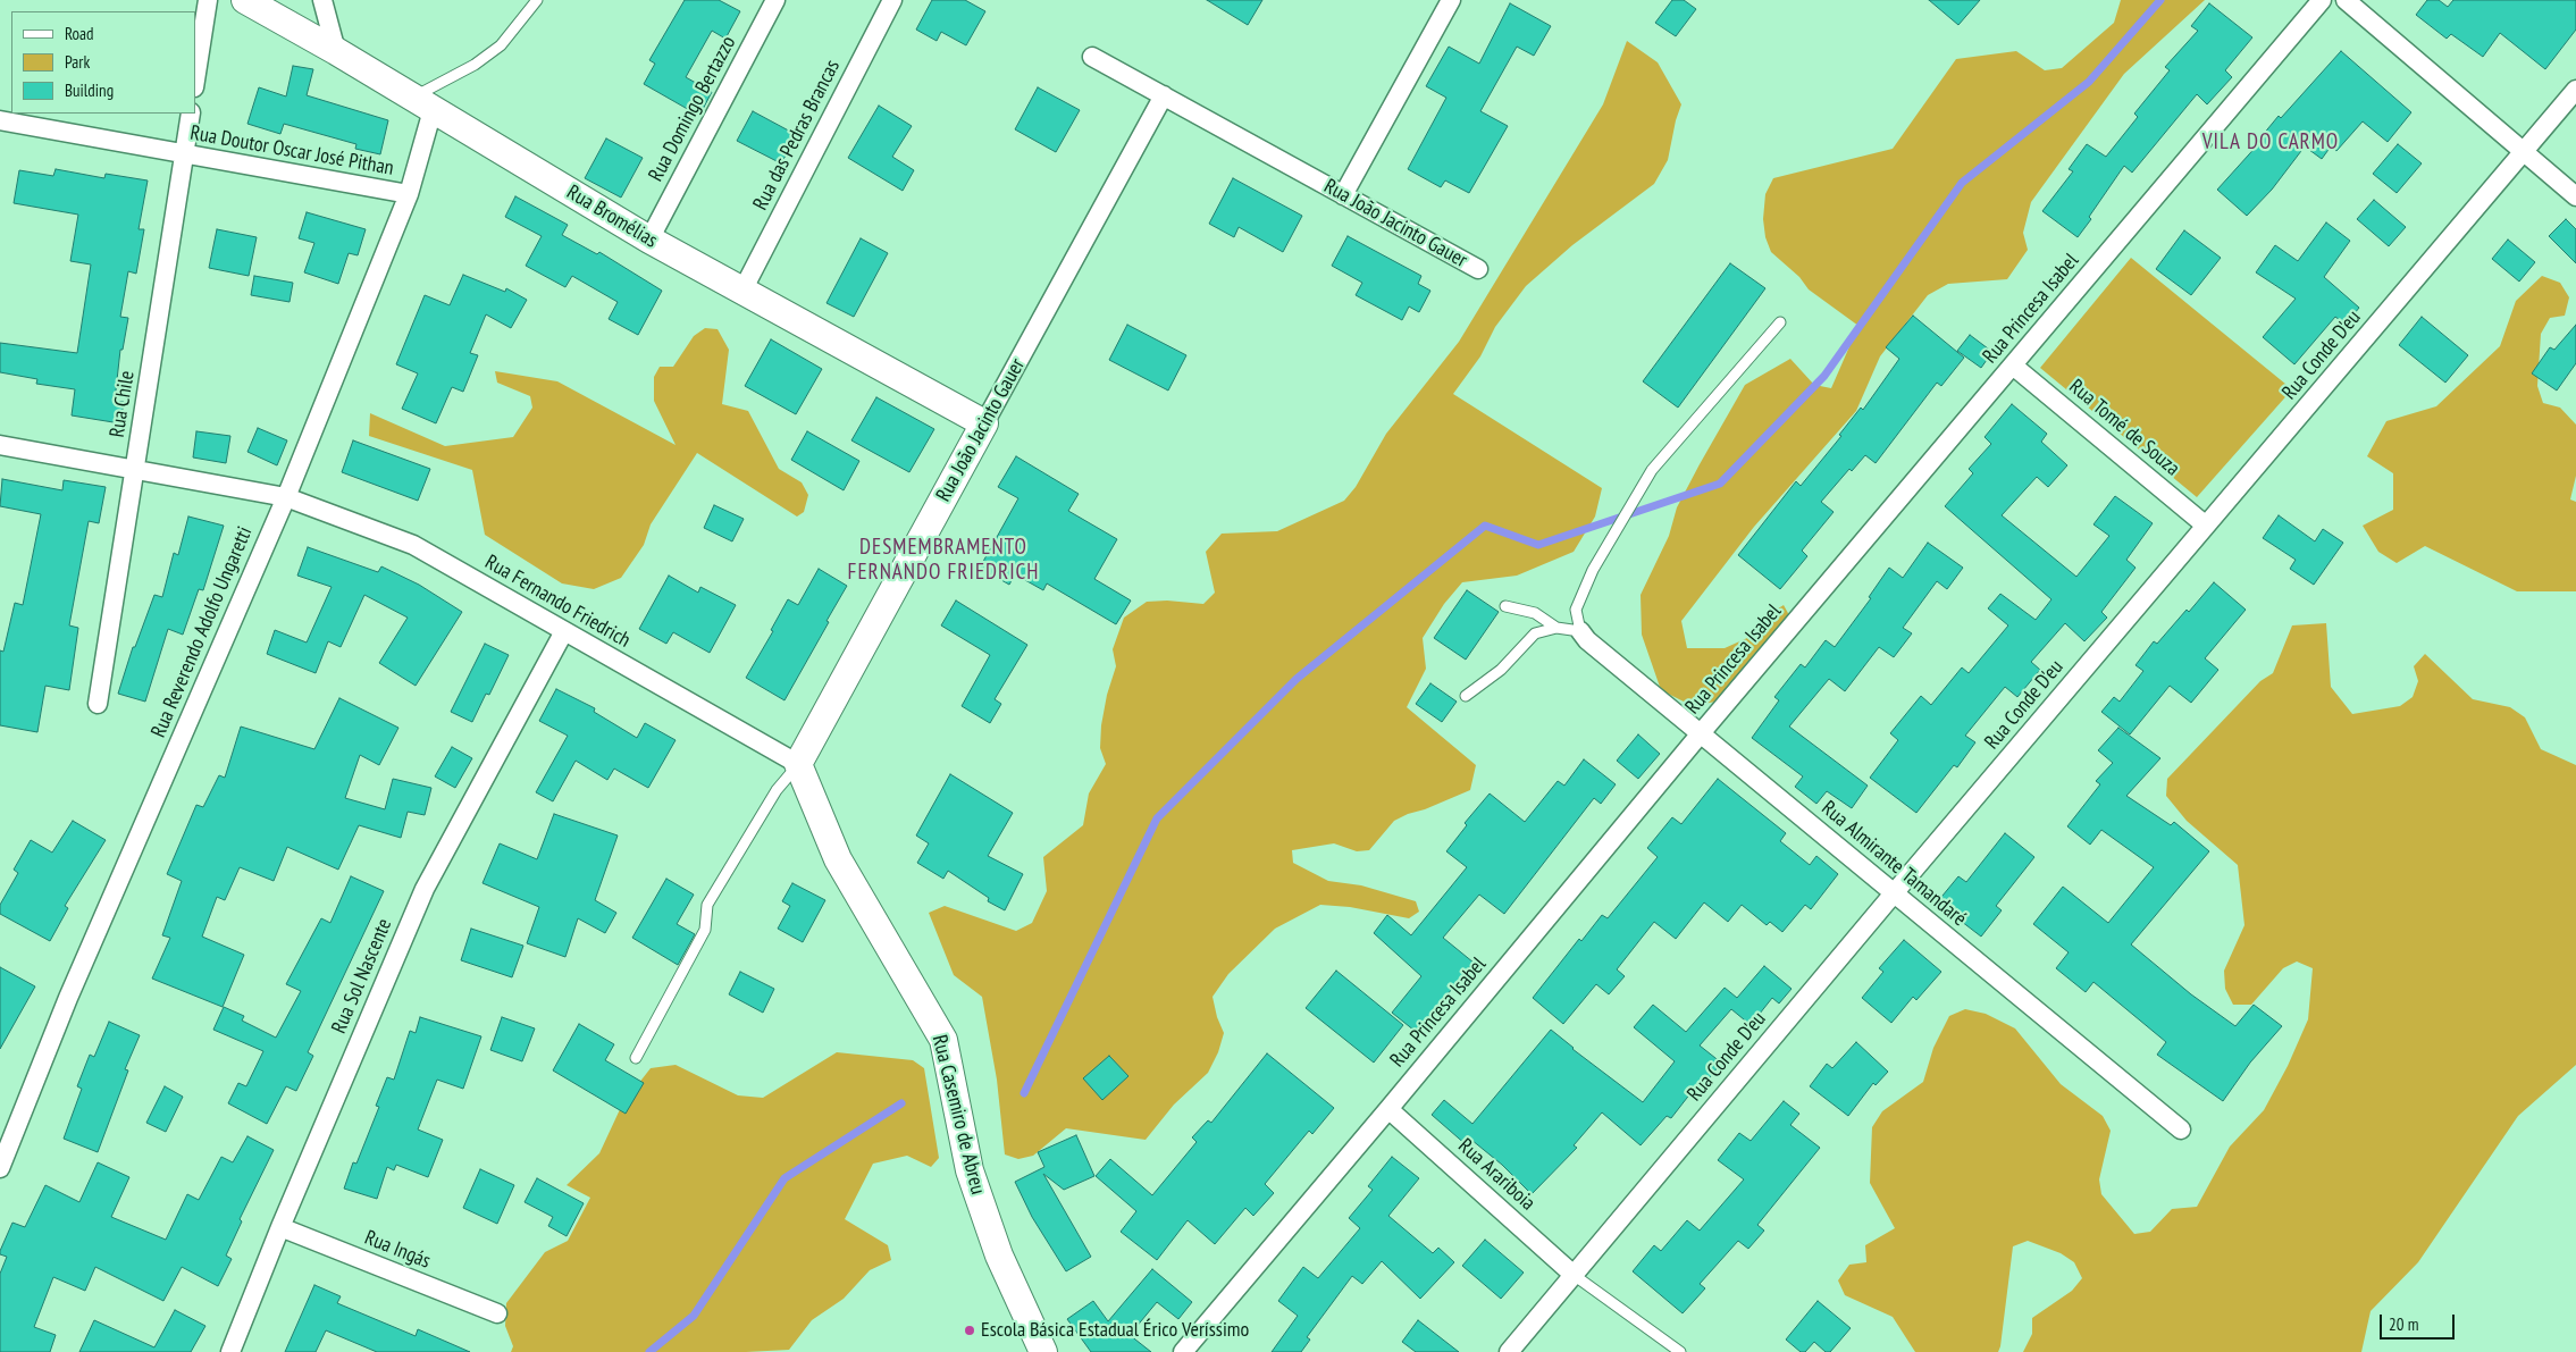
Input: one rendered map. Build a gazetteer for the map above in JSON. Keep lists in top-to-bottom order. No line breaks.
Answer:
{"streets":{"street":["Rua Domingo Bertazzo","Rua das Pedras Brancas","Rua Doutor Oscar José Pithan","Rua Bromélias","Rua João Jacinto Gauer","Rua Princesa Isabel","Rua Conde D'eu","Rua Chile","Rua Tomé de Souza","Rua Fernando Friedrich","Rua Reverendo Adolfo Ungaretti","Rua Almirante Tamandaré","Rua Sol Nascente","Rua Casemiro de Abreu","Rua Arariboia","Rua Ingás"]},"crossings":[["Rua Domingo Bertazzo","Rua Bromélias"],["Rua das Pedras Brancas","Rua Bromélias"],["Rua Doutor Oscar José Pithan","Rua Chile"],["Rua Doutor Oscar José Pithan","Rua Reverendo Adolfo Ungaretti"],["Rua Bromélias","Rua João Jacinto Gauer"],["Rua Bromélias","Rua Reverendo Adolfo Ungaretti"],["Rua João Jacinto Gauer","Rua Fernando Friedrich"],["Rua João Jacinto Gauer","Rua Casemiro de Abreu"],["Rua Princesa Isabel","Rua Tomé de Souza"],["Rua Princesa Isabel","Rua Almirante Tamandaré"],["Rua Princesa Isabel","Rua Arariboia"],["Rua Conde D'eu","Rua Tomé de Souza"],["Rua Conde D'eu","Rua Almirante Tamandaré"],["Rua Conde D'eu","Rua Arariboia"],["Rua Chile","Rua Fernando Friedrich"],["Rua Fernando Friedrich","Rua Reverendo Adolfo Ungaretti"],["Rua Fernando Friedrich","Rua Sol Nascente"],["Rua Fernando Friedrich","Rua Casemiro de Abreu"],["Rua Sol Nascente","Rua Ingás"]],"districts":["VILA DO CARMO","DESMEMBRAMENTO FERNANDO FRIEDRICH"],"places":["Escola Básica Estadual Érico Veríssimo"],"legend":["Road","Park","Building"],"scale_bar":"20 m"}
